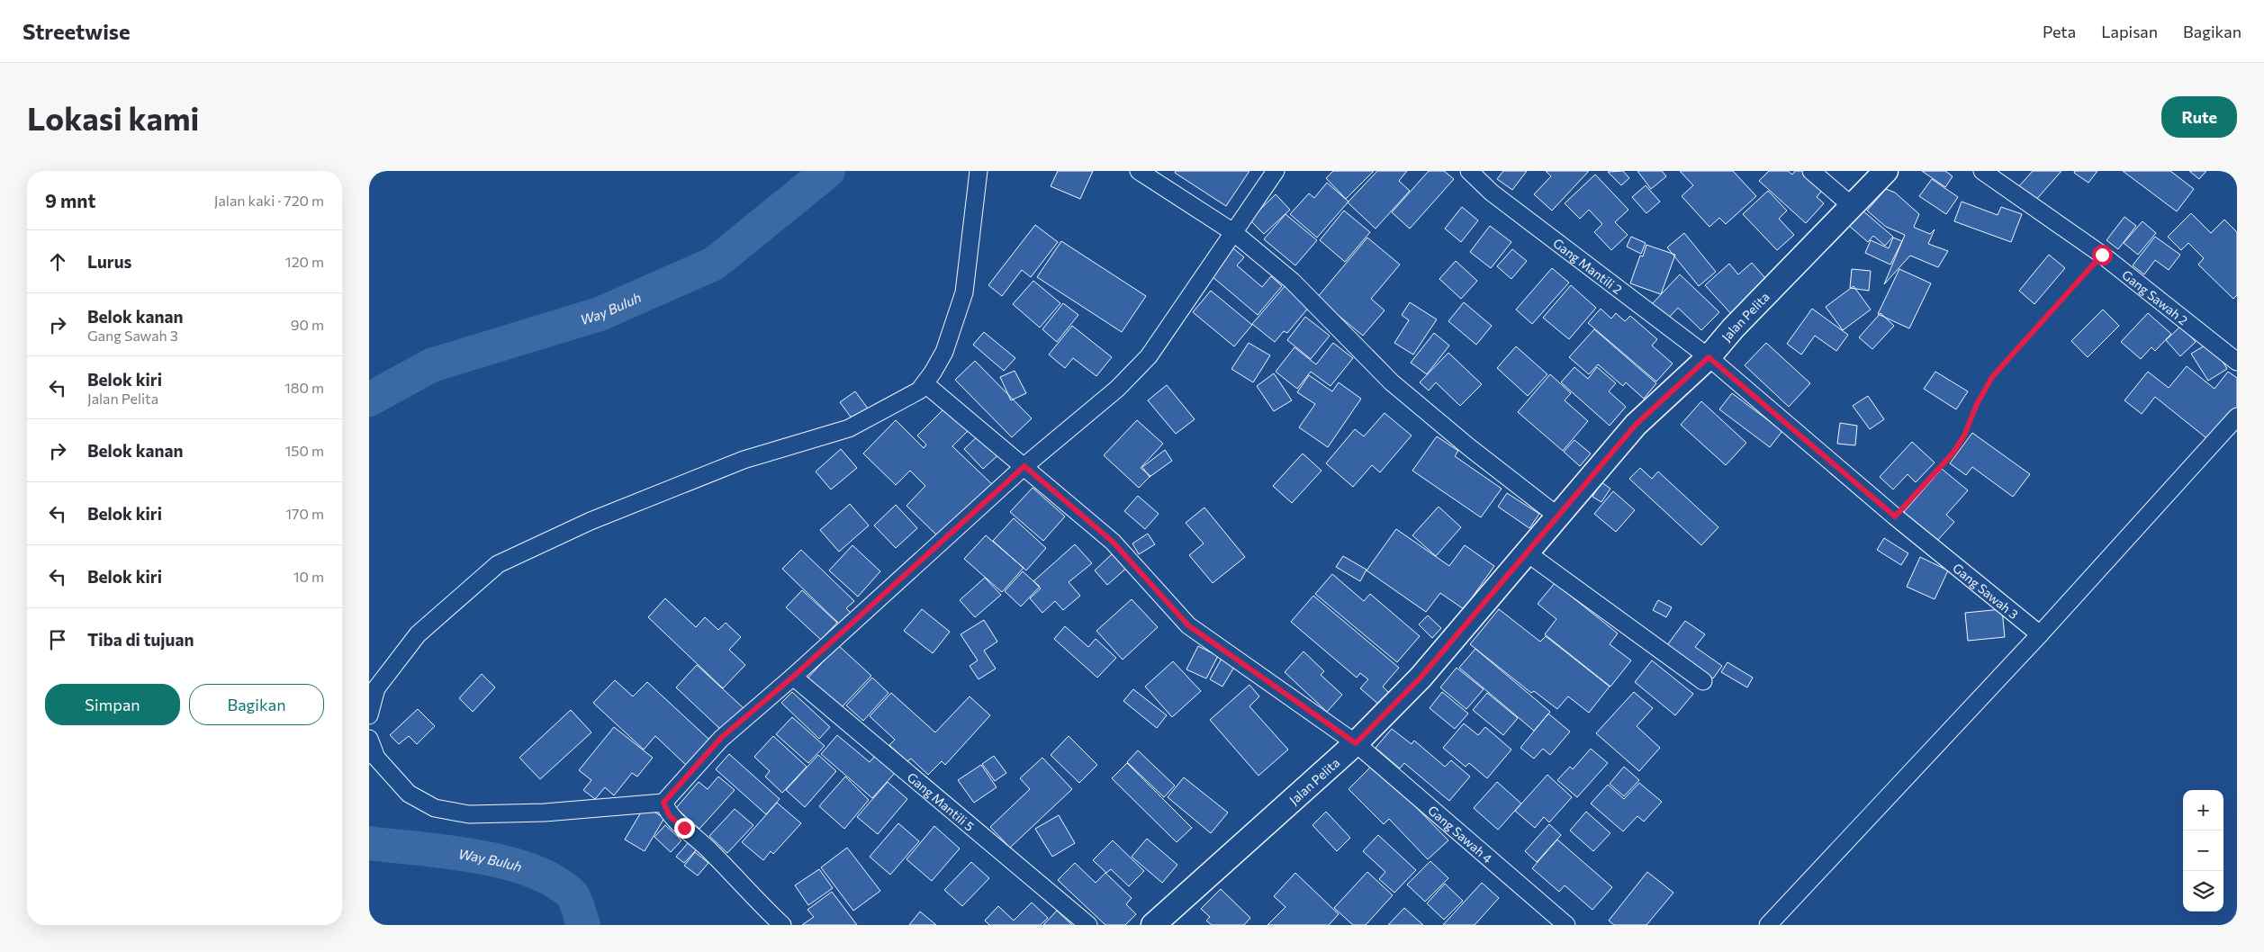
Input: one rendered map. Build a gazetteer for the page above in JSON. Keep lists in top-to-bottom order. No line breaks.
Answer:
{"streets":{"street":["Gang Mantili 2","Gang Sawah 2","Jalan Pelita","Gang Sawah 3","Gang Mantili 5","Gang Sawah 4"]},"crossings":[["Gang Mantili 2","Jalan Pelita"],["Gang Mantili 2","Gang Sawah 3"],["Jalan Pelita","Gang Sawah 3"],["Jalan Pelita","Gang Sawah 4"]],"water":["Way Buluh"],"page":{"header":"Streetwise","nav":["Peta","Lapisan","Bagikan"],"buttons":["Rute",["Simpan","Bagikan"]],"title":"Lokasi kami","heading":["9 mnt","Jalan kaki · 720 m"],"list":[["Lurus","120 m"],["Belok kanan","Gang Sawah 3","90 m"],["Belok kiri","Jalan Pelita","180 m"],["Belok kanan","150 m"],["Belok kiri","170 m"],["Belok kiri","10 m"],"Tiba di tujuan"],"map_buttons":["+","−"]}}
